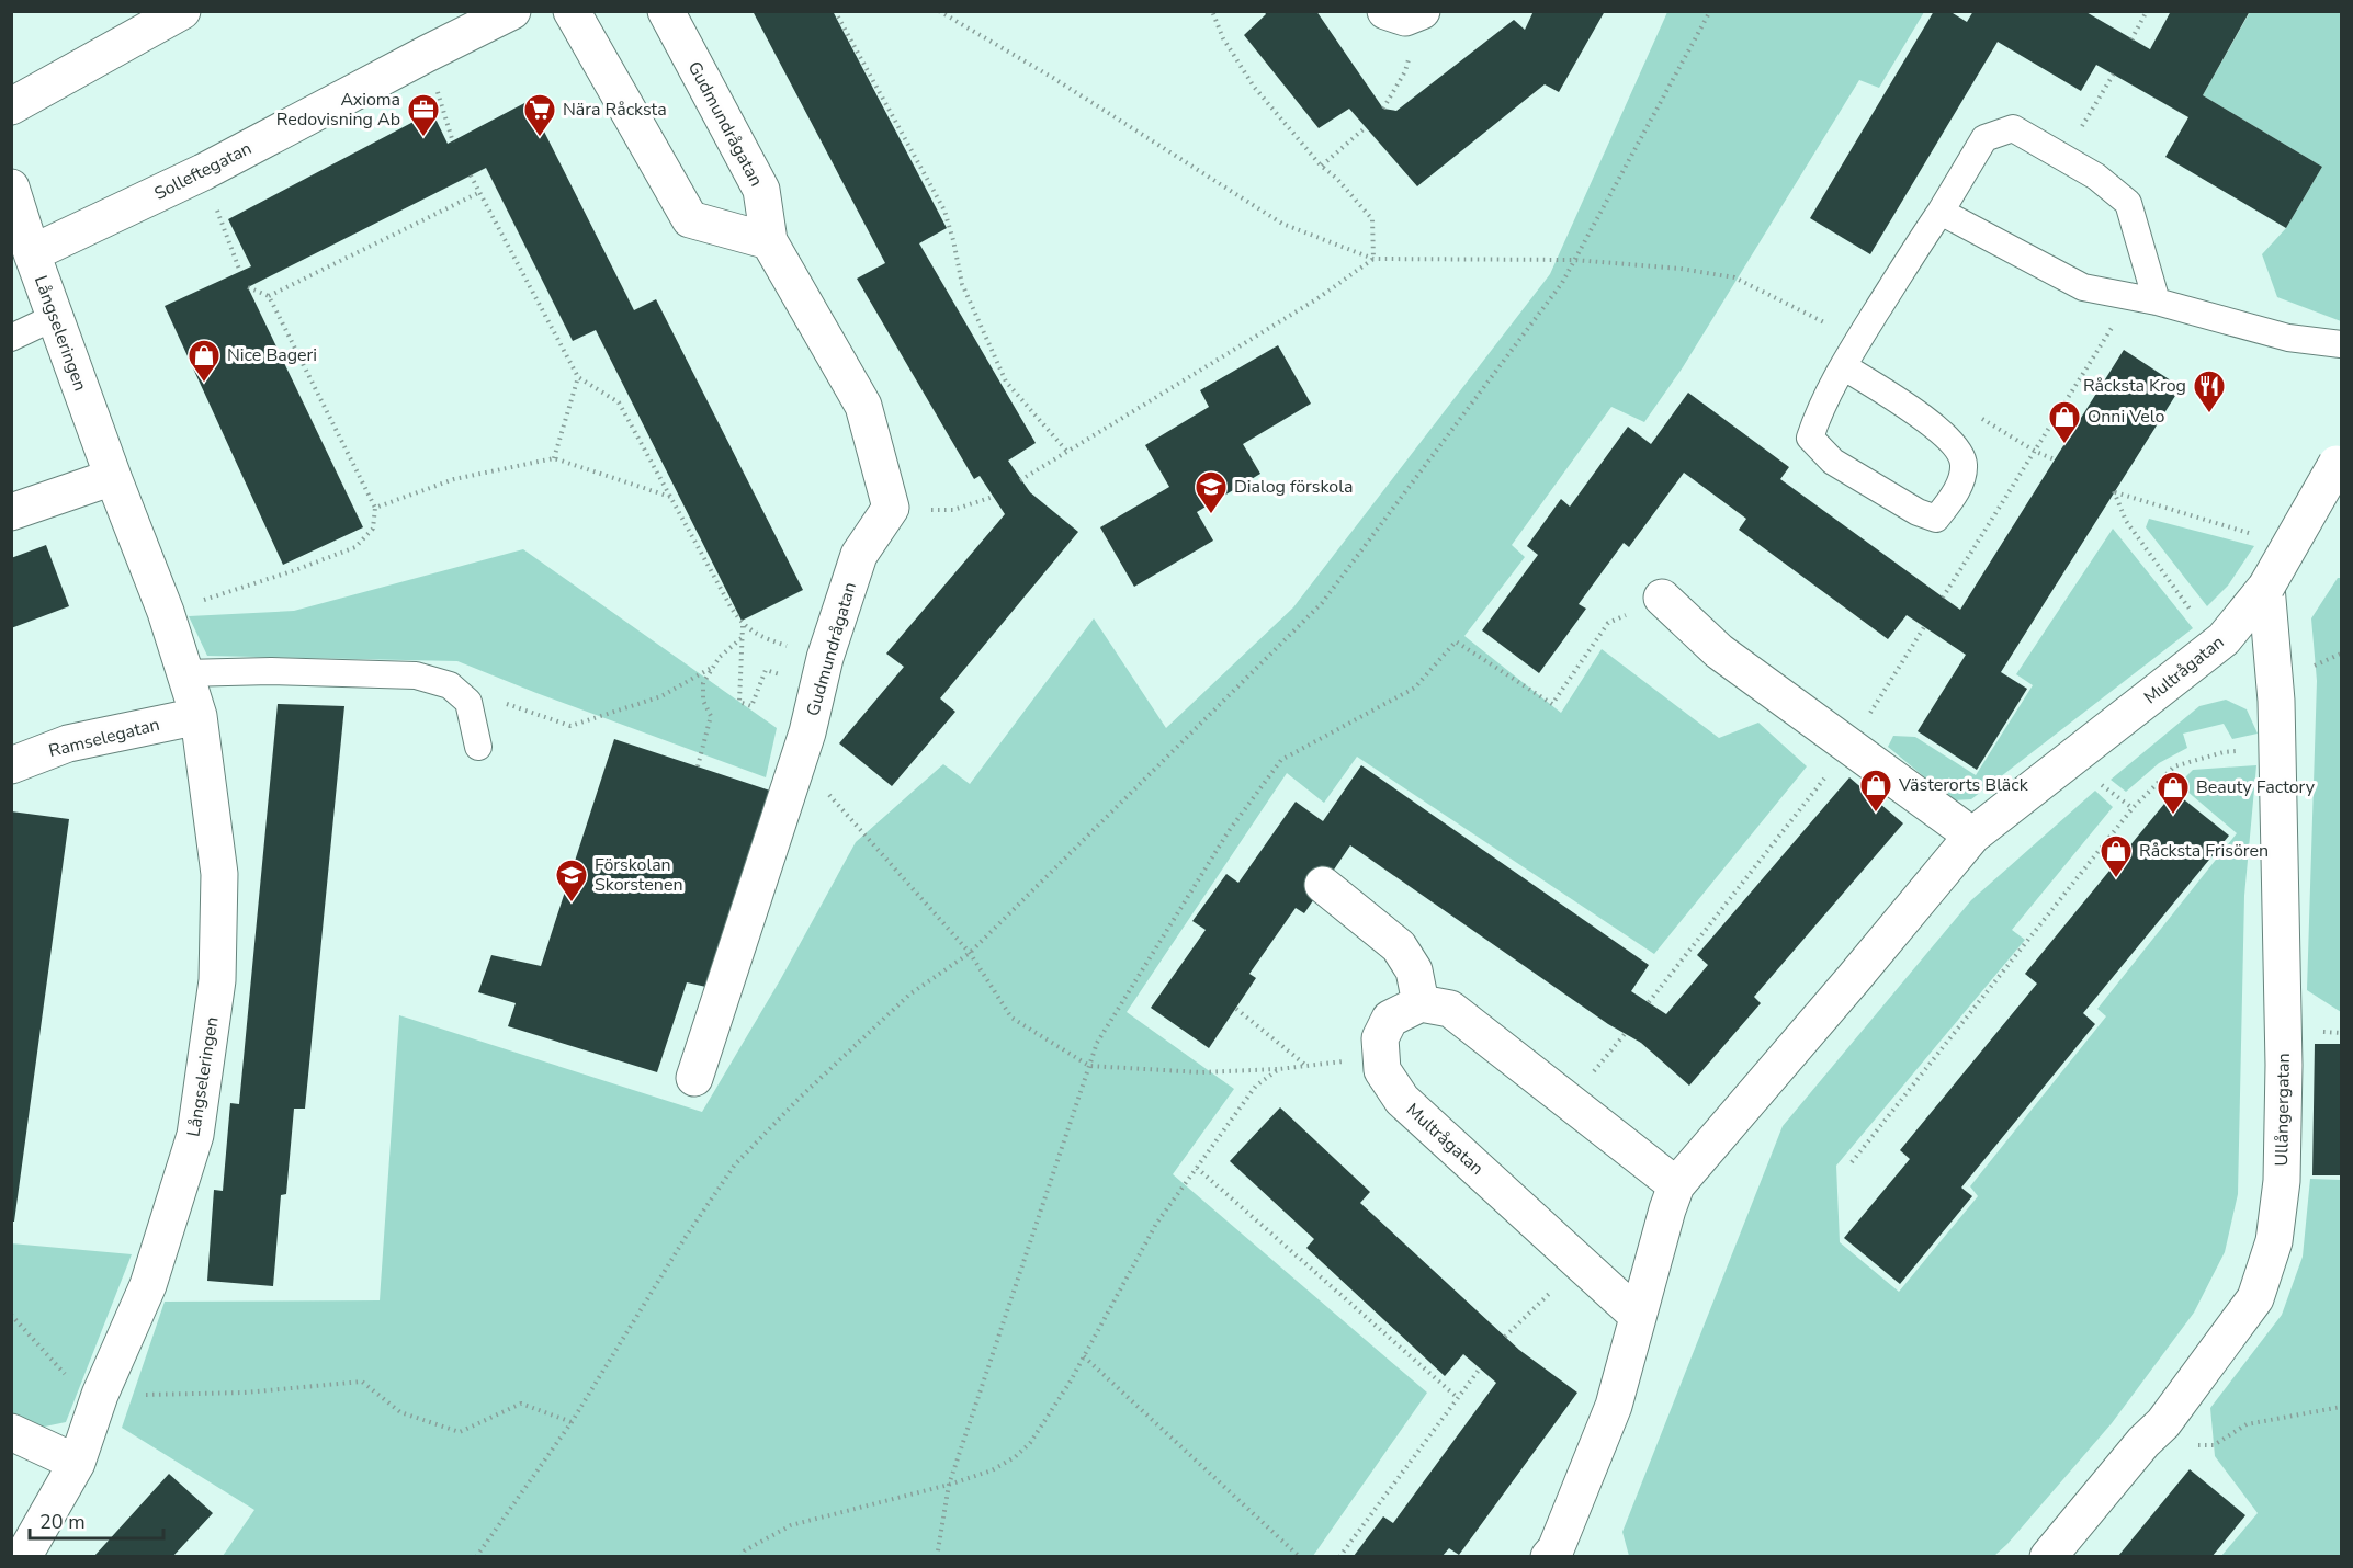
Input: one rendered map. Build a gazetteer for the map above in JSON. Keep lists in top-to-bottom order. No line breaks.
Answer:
{"streets":{"street":["Gudmundrågatan","Solleftegatan","Långseleringen","Multrågatan","Ramselegatan","Ullångergatan"]},"crossings":[["Solleftegatan","Långseleringen"],["Långseleringen","Ramselegatan"],["Multrågatan","Ullångergatan"]],"places":{"office":["Axioma Redovisning Ab"],"supermarket":["Nära Råcksta"],"shop":["Nice Bageri","Onni Velo","Västerorts Bläck","Beauty Factory","Råcksta Frisören"],"restaurant":["Råcksta Krog"],"school or university":["Dialog förskola","Förskolan Skorstenen"]},"scale_bar":"20 m"}
